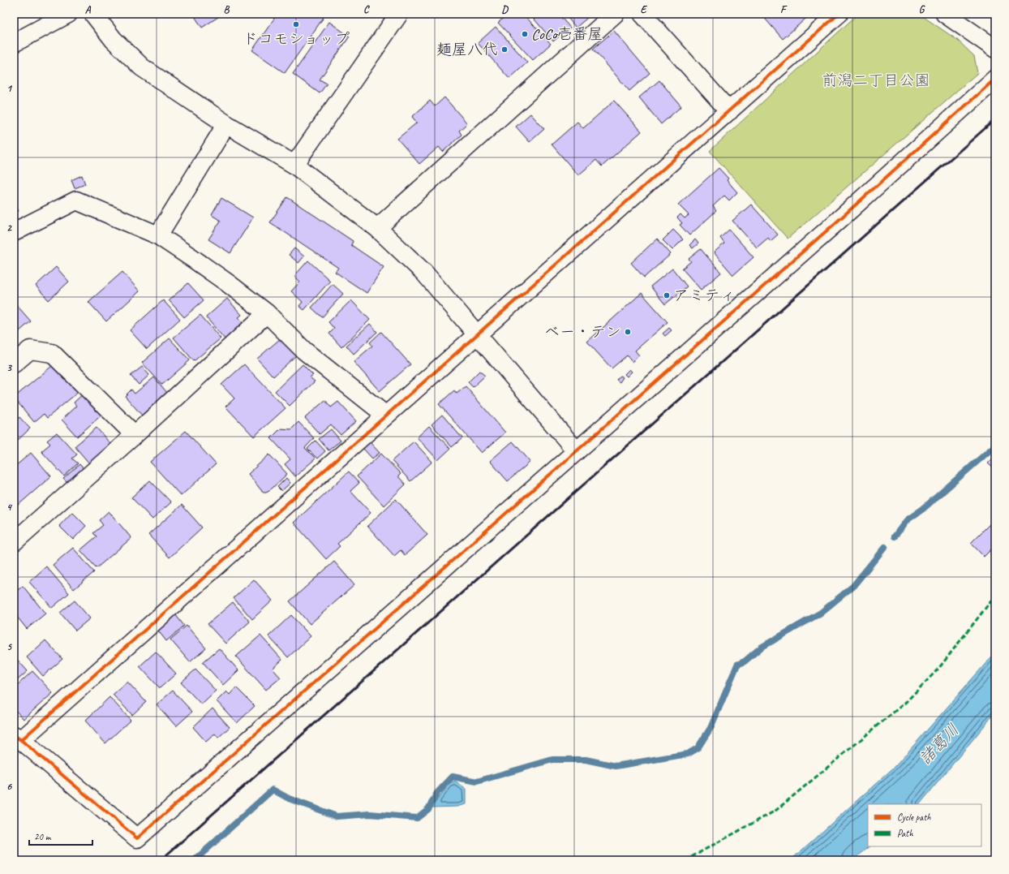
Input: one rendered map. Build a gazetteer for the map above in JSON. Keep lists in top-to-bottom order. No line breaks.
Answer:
{"water":["諸葛川"],"parks":["前潟二丁目公園"],"places":["ドコモショップ","CoCo壱番屋","麺屋八代","アミティ","ベー・テン"],"legend":["Cycle path","Path"],"scale_bar":"20 m","grid":{"columns":["A","B","C","D","E","F","G"],"rows":["1","2","3","4","5","6"]}}
